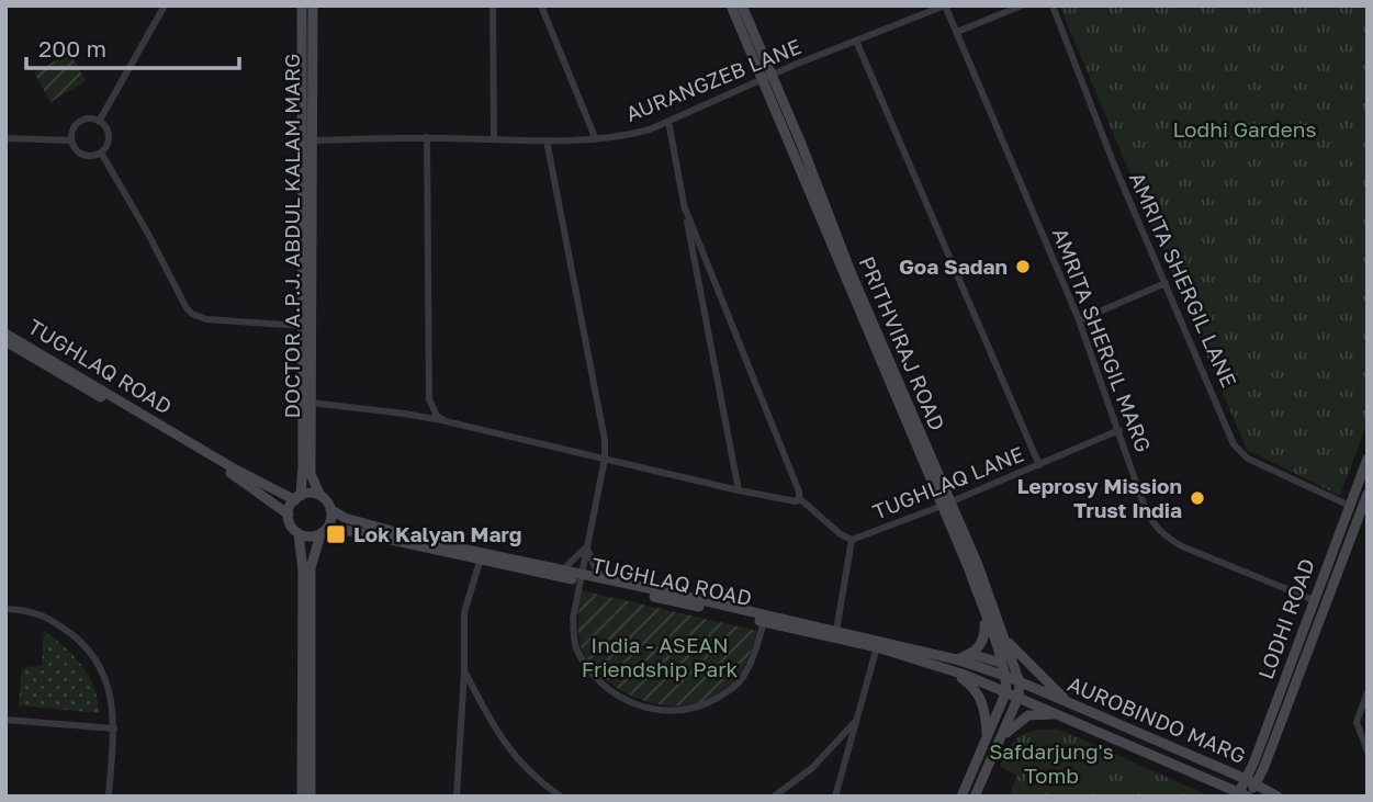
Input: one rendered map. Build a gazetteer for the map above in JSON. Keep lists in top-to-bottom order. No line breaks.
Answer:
{"streets":{"main road":["DOCTOR A.P.J. ABDUL KALAM MARG","PRITHVIRAJ ROAD","TUGHLAQ ROAD","LODHI ROAD","AUROBINDO MARG"],"street":["AURANGZEB LANE","AMRITA SHERGIL LANE","AMRITA SHERGIL MARG","TUGHLAQ LANE"]},"crossings":[["AURANGZEB LANE","DOCTOR A.P.J. ABDUL KALAM MARG"],["AURANGZEB LANE","AMRITA SHERGIL MARG"],["AURANGZEB LANE","PRITHVIRAJ ROAD"],["AMRITA SHERGIL LANE","LODHI ROAD"],["AMRITA SHERGIL MARG","TUGHLAQ LANE"],["AMRITA SHERGIL MARG","LODHI ROAD"],["PRITHVIRAJ ROAD","TUGHLAQ ROAD"],["PRITHVIRAJ ROAD","TUGHLAQ LANE"],["PRITHVIRAJ ROAD","AUROBINDO MARG"],["TUGHLAQ ROAD","AUROBINDO MARG"],["LODHI ROAD","AUROBINDO MARG"]],"parks":["Lodhi Gardens","India - ASEAN Friendship Park","Safdarjung's Tomb"],"places":{"other":["Goa Sadan","Leprosy Mission Trust India"],"transit":["Lok Kalyan Marg"]},"scale_bar":"200 m"}
